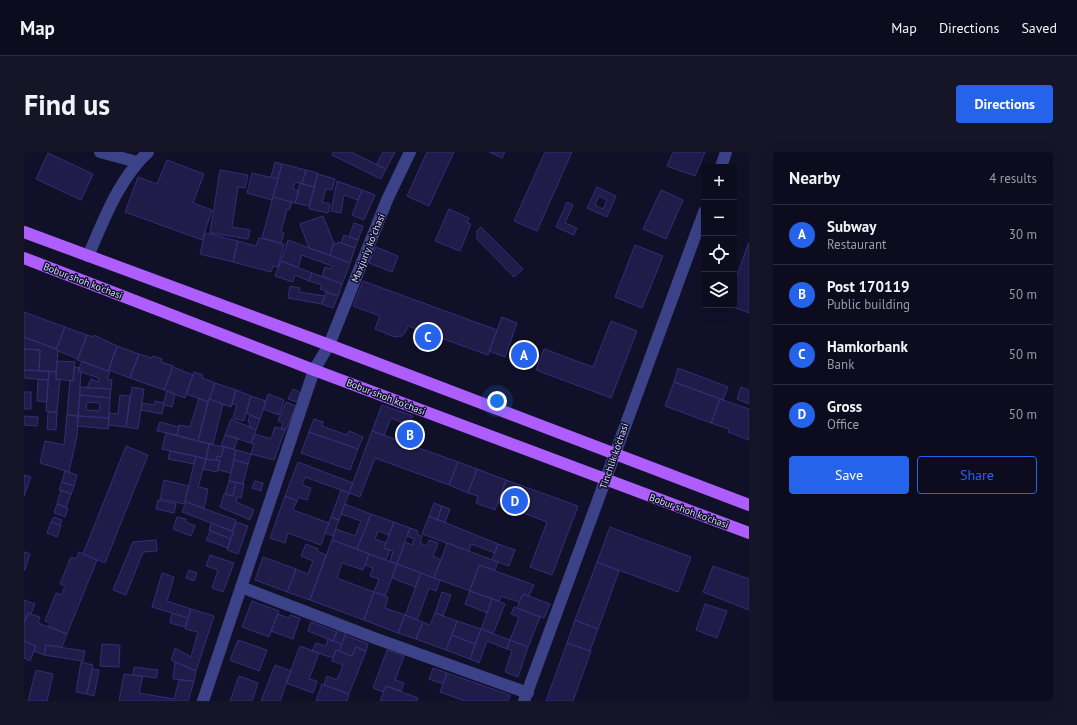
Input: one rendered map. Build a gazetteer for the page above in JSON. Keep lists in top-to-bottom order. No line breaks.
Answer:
{"streets":{"main road":["Bobur shoh ko'chasi"],"street":["Maxjuriy koʻchasi","Tinchlik ko'chasi"]},"crossings":[["Maxjuriy koʻchasi","Bobur shoh ko'chasi"],["Bobur shoh ko'chasi","Tinchlik ko'chasi"]],"page":{"header":"Map","nav":["Map","Directions","Saved"],"buttons":["Directions",["Save","Share"]],"title":"Find us","heading":["Nearby","4 results"],"map_buttons":["+","−"],"list":[{"mark":"A","name":"Subway","note":"Restaurant","value":"30 m"},{"mark":"B","name":"Post 170119","note":"Public building","value":"50 m"},{"mark":"C","name":"Hamkorbank","note":"Bank","value":"50 m"},{"mark":"D","name":"Gross","note":"Office","value":"50 m"}],"pins":["C","A","B","D"]}}
